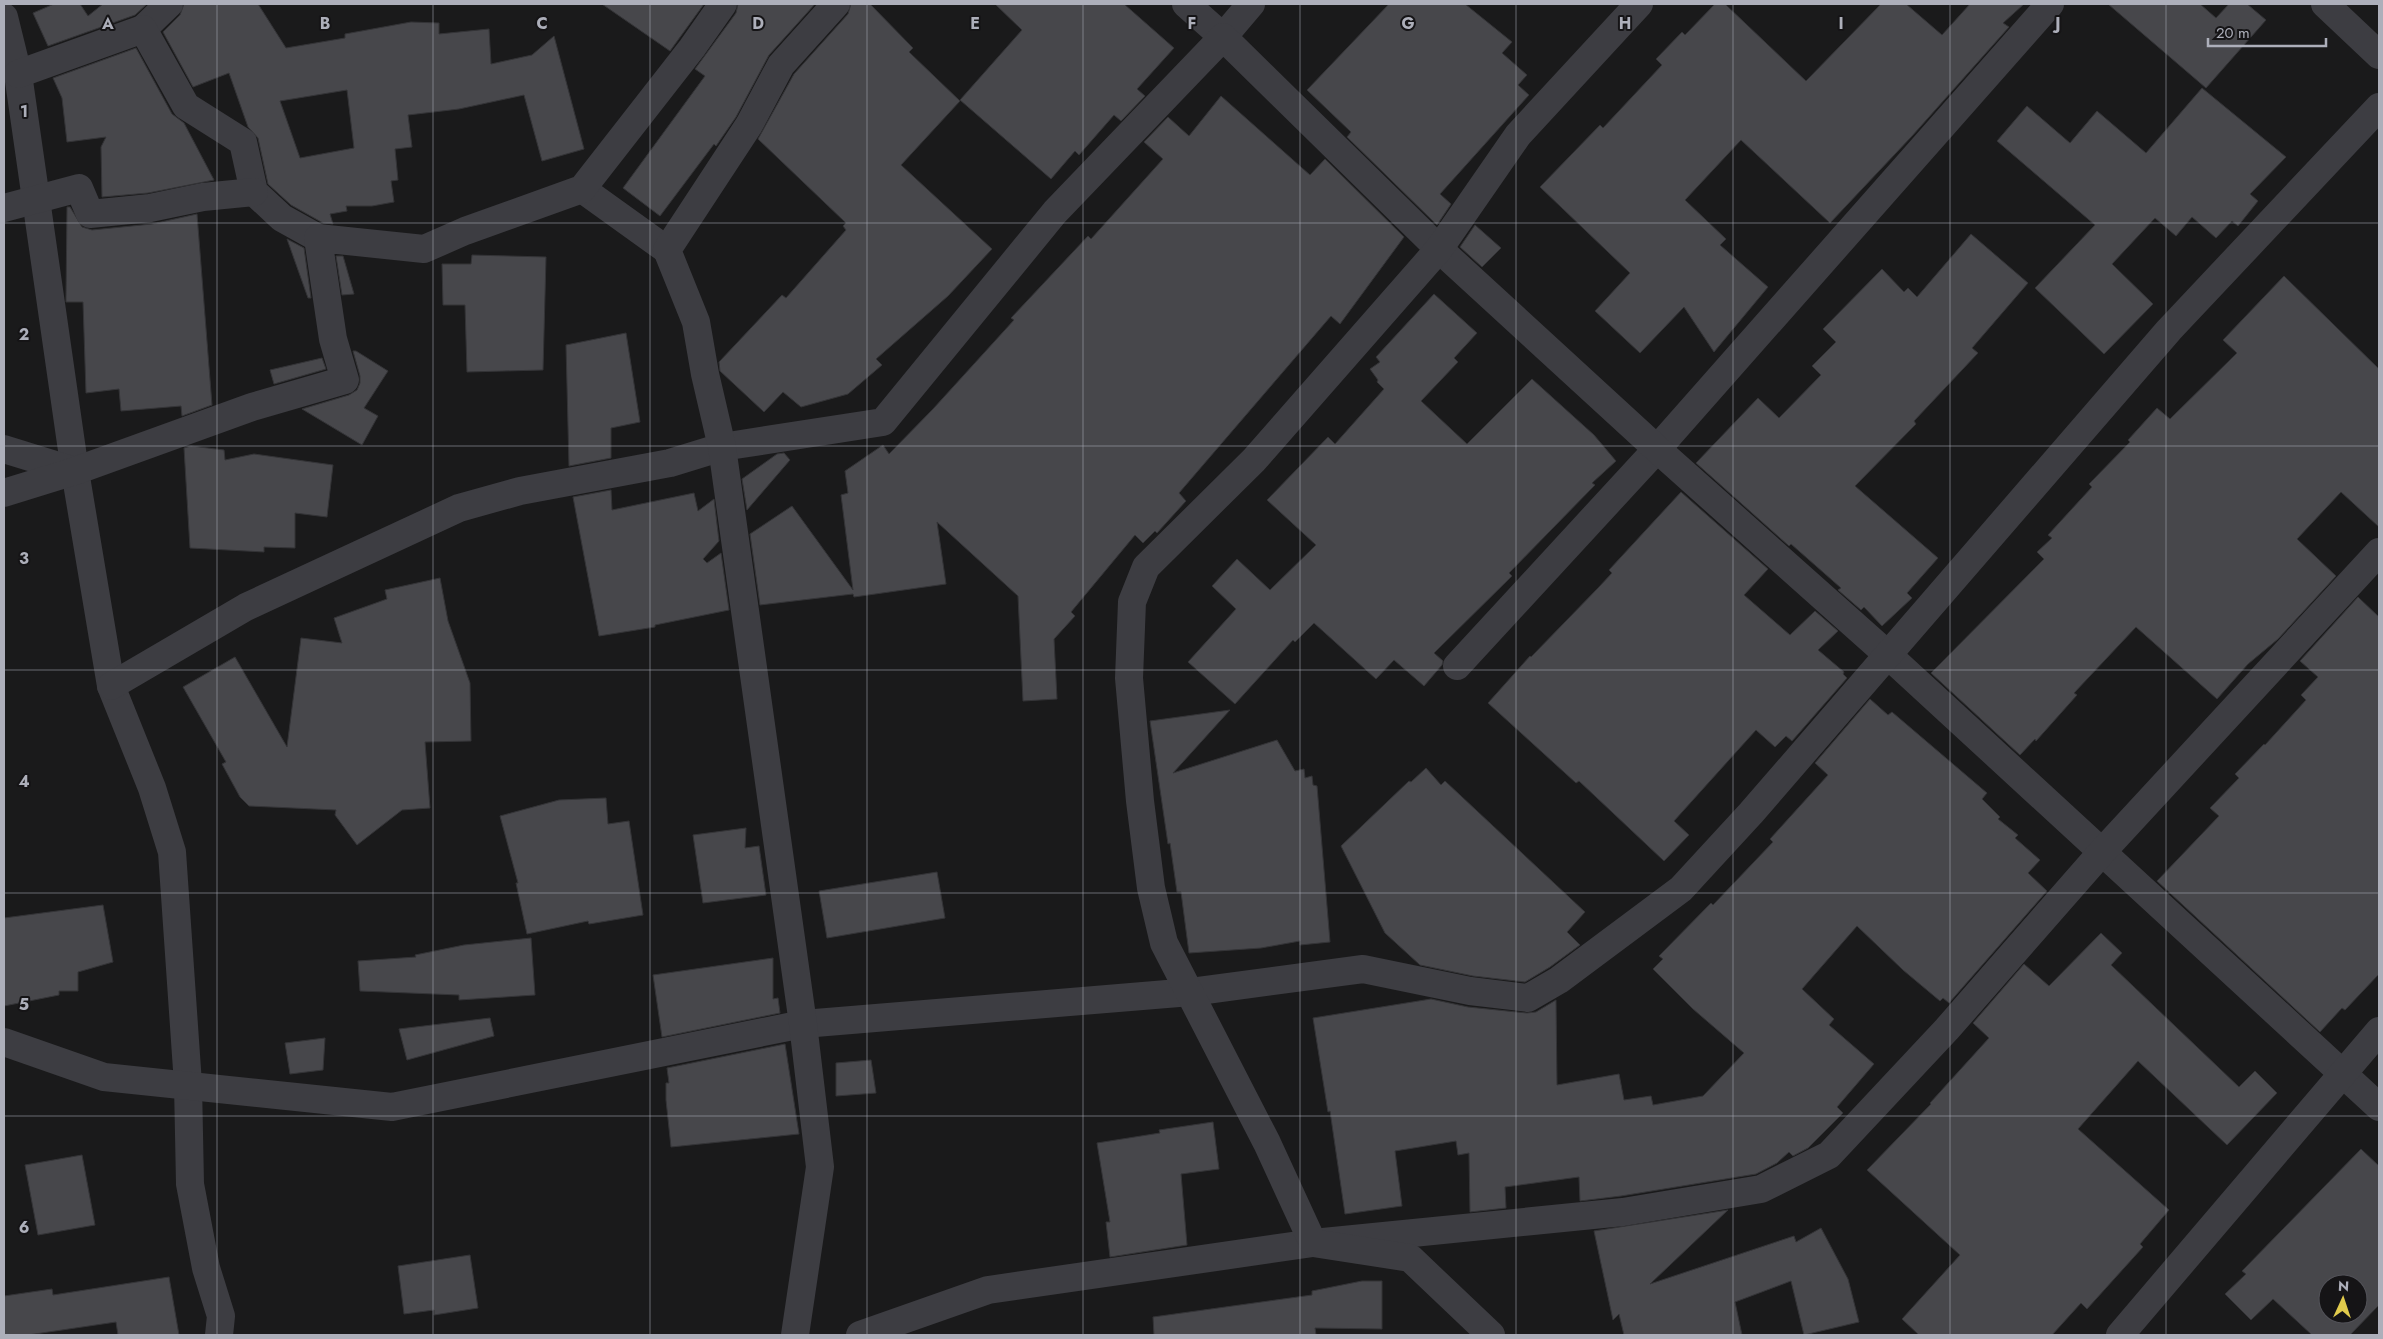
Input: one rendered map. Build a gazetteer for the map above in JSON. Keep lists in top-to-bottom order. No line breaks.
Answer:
{"scale_bar":"20 m","north":"top","grid":{"columns":["A","B","C","D","E","F","G","H","I","J"],"rows":["1","2","3","4","5","6"]}}
